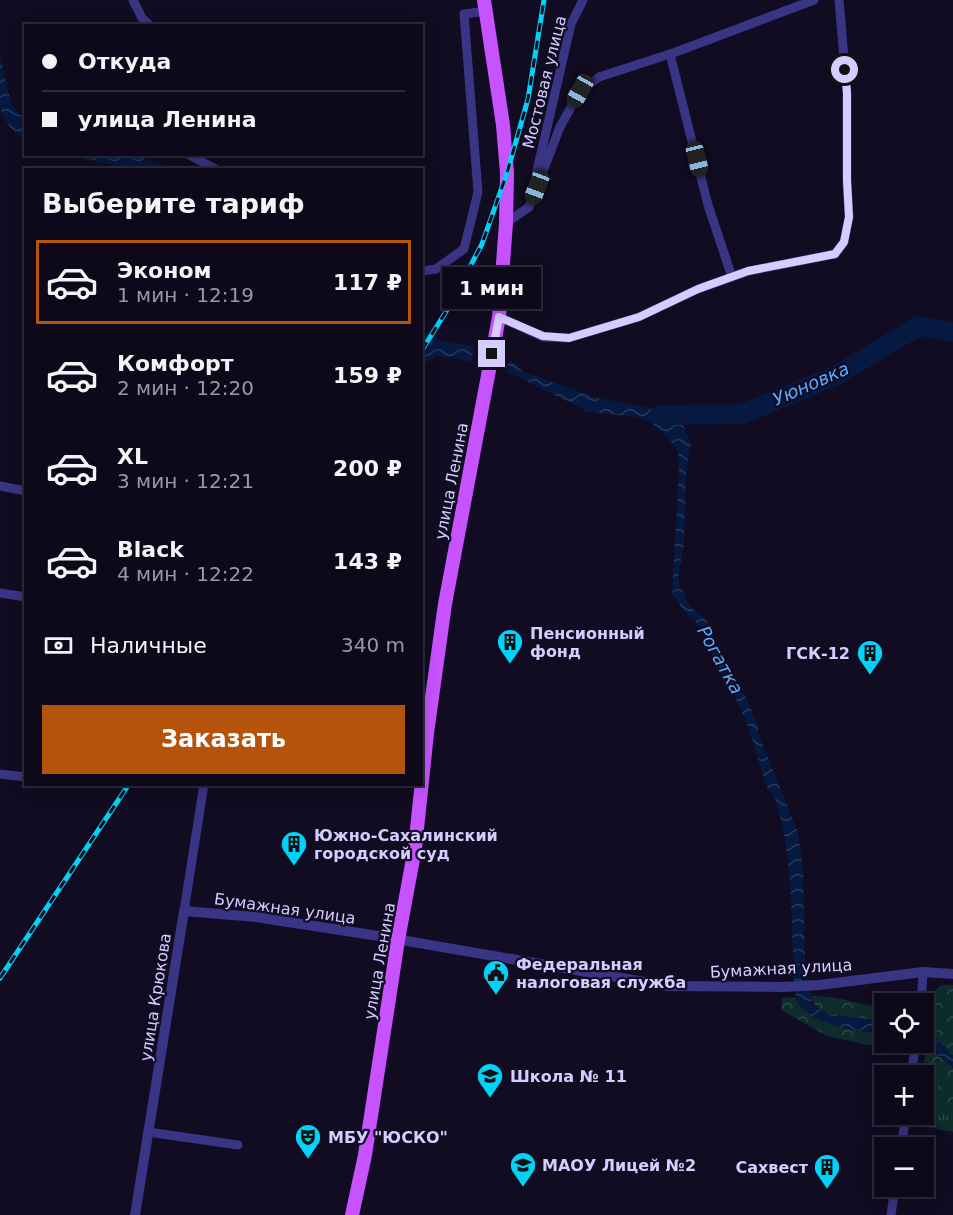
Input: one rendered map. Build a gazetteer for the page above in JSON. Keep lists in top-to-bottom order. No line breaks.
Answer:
{"streets":{"main road":["улица Ленина"],"street":["Мостовая улица","Бумажная улица","улица Крюкова"]},"crossings":[["улица Ленина","Бумажная улица"],["Бумажная улица","улица Крюкова"]],"water":["Уюновка","Рогатка"],"places":{"building":["Пенсионный фонд","ГСК-12","Южно-Сахалинский городской суд","Сахвест"],"public building":["Федеральная налоговая служба"],"school or university":["Школа № 11","МАОУ Лицей №2"],"theatre":["МБУ \"ЮСКО\""]},"page":{"banner":["Откуда","улица Ленина"],"heading":"Выберите тариф","list":[{"name":"Эконом","note":"1 мин · 12:19","value":"117 ₽"},{"name":"Комфорт","note":"2 мин · 12:20","value":"159 ₽"},{"name":"XL","note":"3 мин · 12:21","value":"200 ₽"},{"name":"Black","note":"4 мин · 12:22","value":"143 ₽"}],"bubble":"1 мин","pay":["Наличные","340 m"],"buttons":"Заказать","map_buttons":["+","−"]}}
